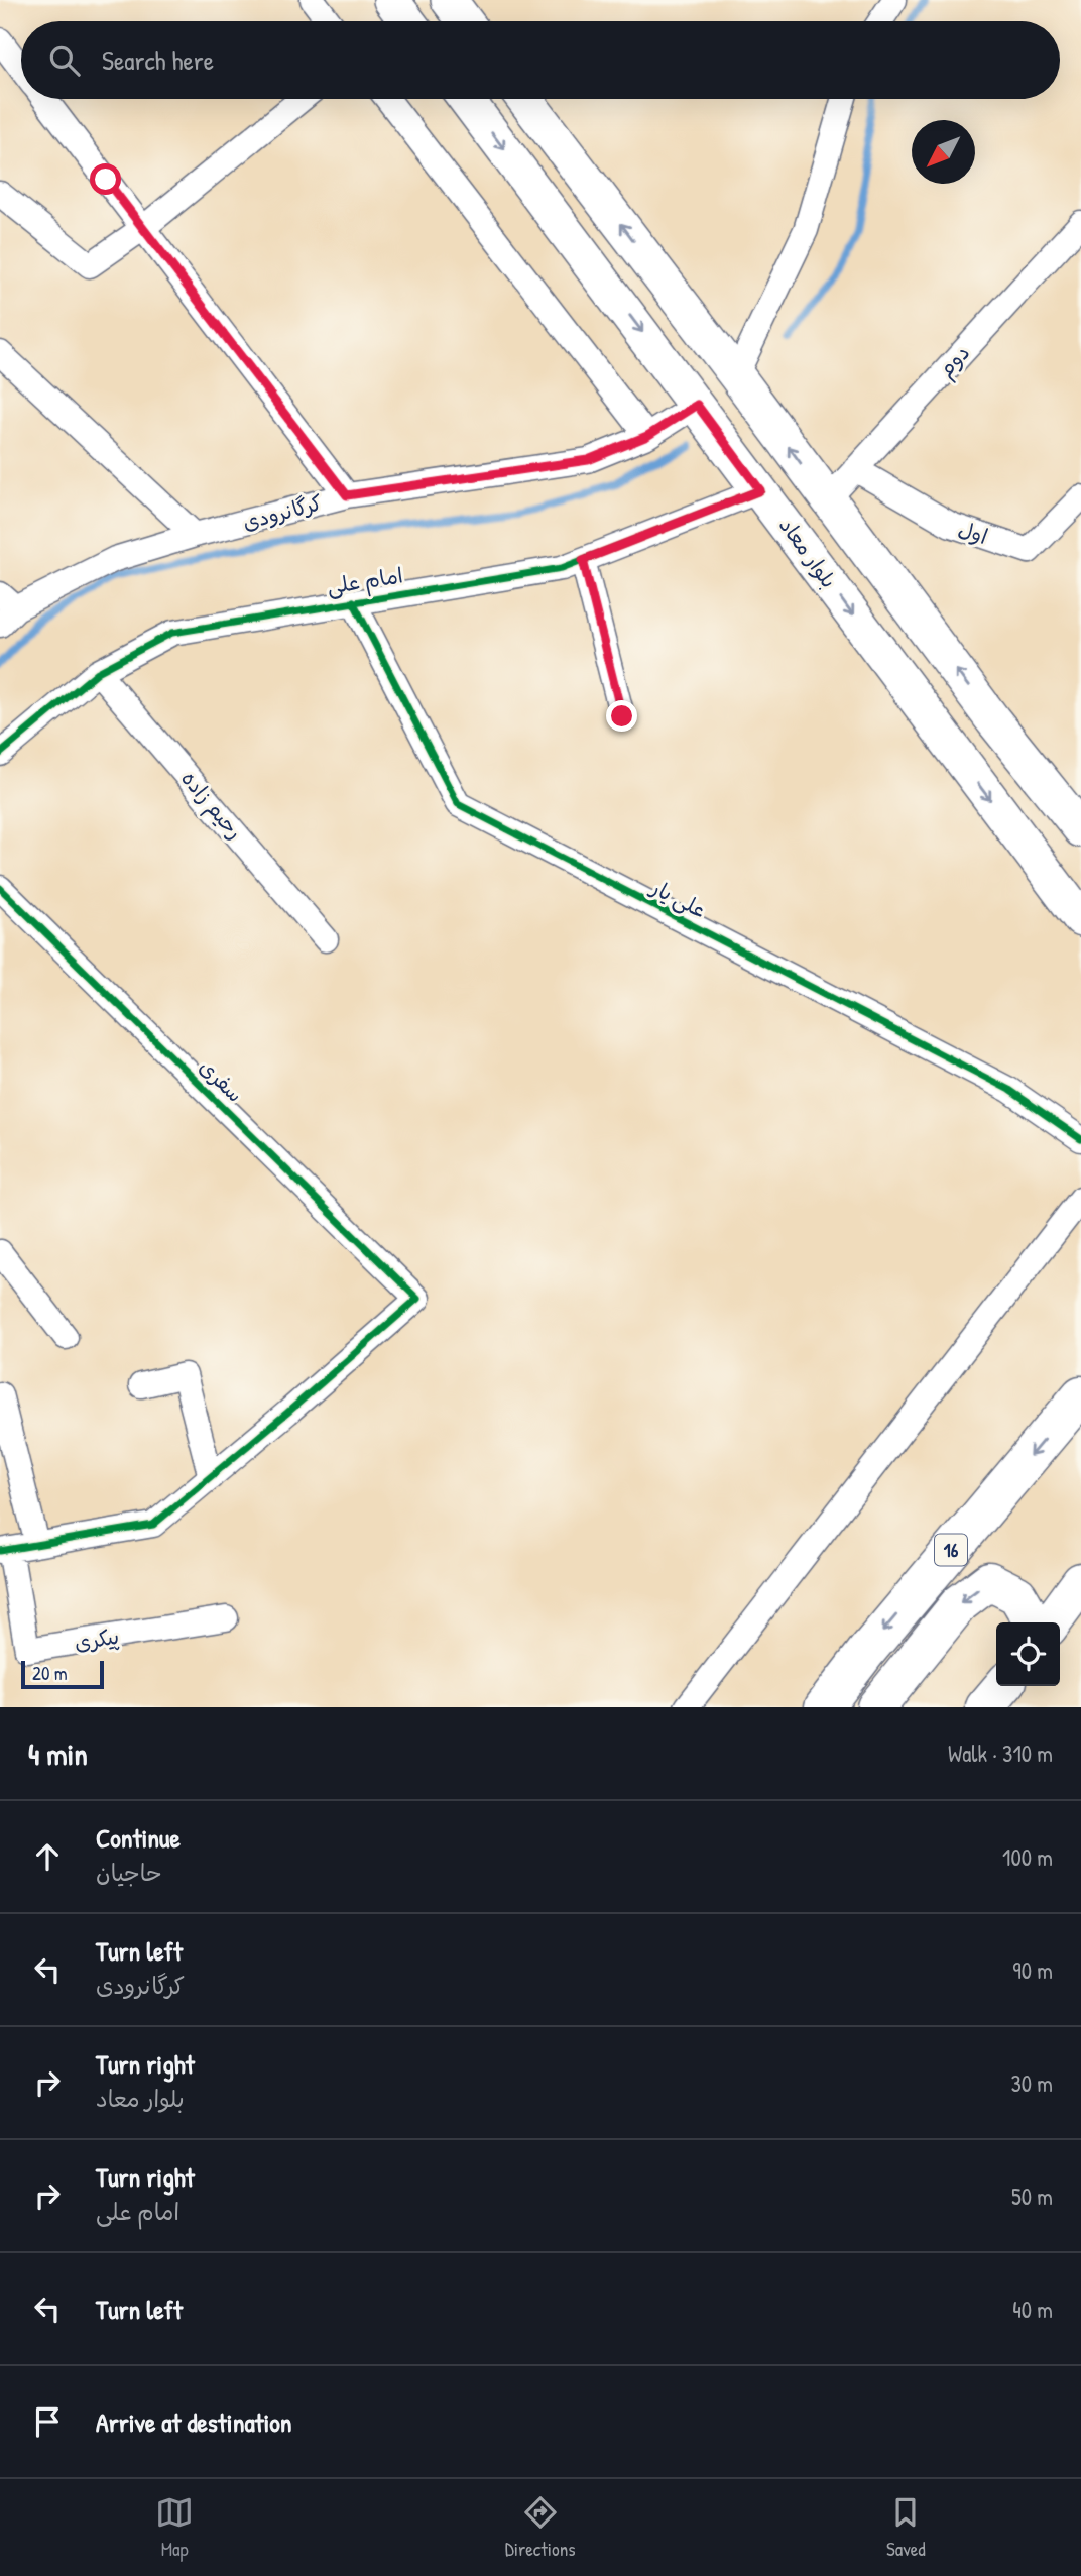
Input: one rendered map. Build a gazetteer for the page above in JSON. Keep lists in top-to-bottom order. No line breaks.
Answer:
{"streets":{"highway":["16"],"main road":["بلوار معاد"],"street":["دوم","کرگانرودی","اول","امام علی","رحیم زاده","علی یار","سفری","پیکری"]},"crossings":[["دوم","اول"],["کرگانرودی","بلوار معاد"],["بلوار معاد","امام علی"],["امام علی","رحیم زاده"],["امام علی","علی یار"]],"scale_bar":"20 m","north":"bottom left","page":{"search":"Search here","scale":"20 m","heading":["4 min","Walk · 310 m"],"list":[["Continue","حاجیان","100 m"],["Turn left","کرگانرودی","90 m"],["Turn right","بلوار معاد","30 m"],["Turn right","امام علی","50 m"],["Turn left","40 m"],"Arrive at destination"],"nav":["Map","Directions","Saved"]}}
